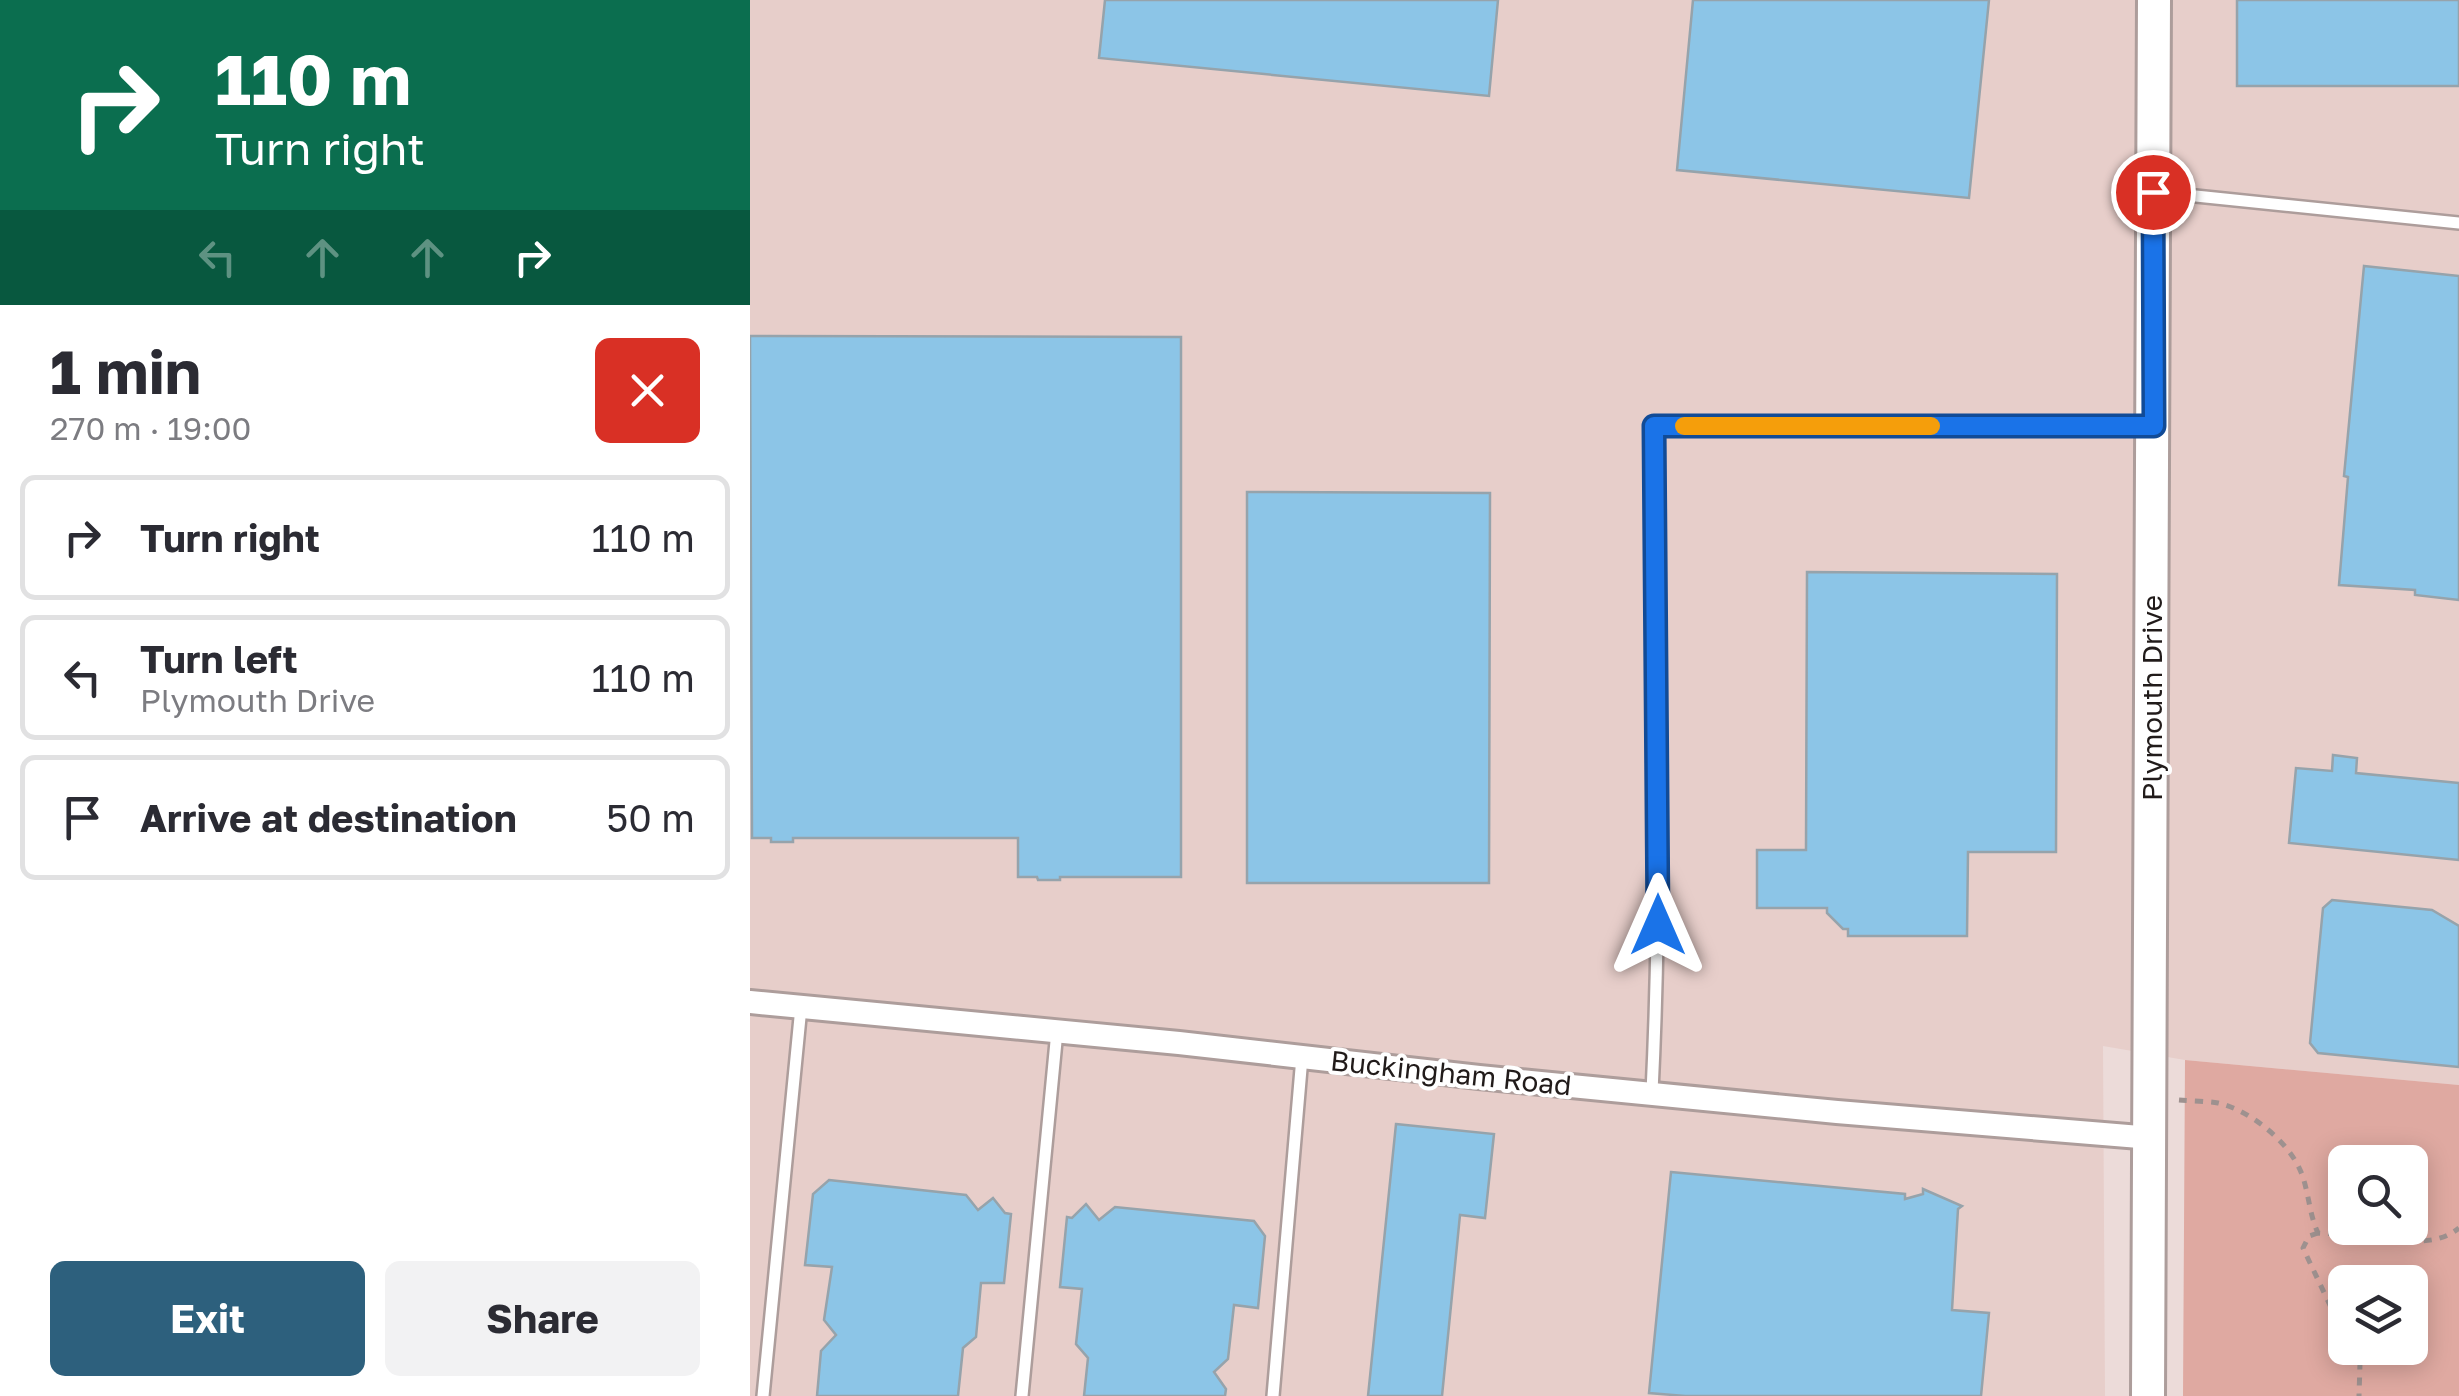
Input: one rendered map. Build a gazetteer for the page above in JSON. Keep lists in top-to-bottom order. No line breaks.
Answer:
{"streets":{"street":["Plymouth Drive","Buckingham Road"]},"crossings":[["Plymouth Drive","Buckingham Road"]],"page":{"turn":["110 m","Turn right"],"heading":["1 min","270 m · 19:00"],"list":[{"name":"Turn right","value":"110 m"},{"name":"Turn left","note":"Plymouth Drive","value":"110 m"},{"name":"Arrive at destination","value":"50 m"}],"buttons":["Exit","Share"]}}
